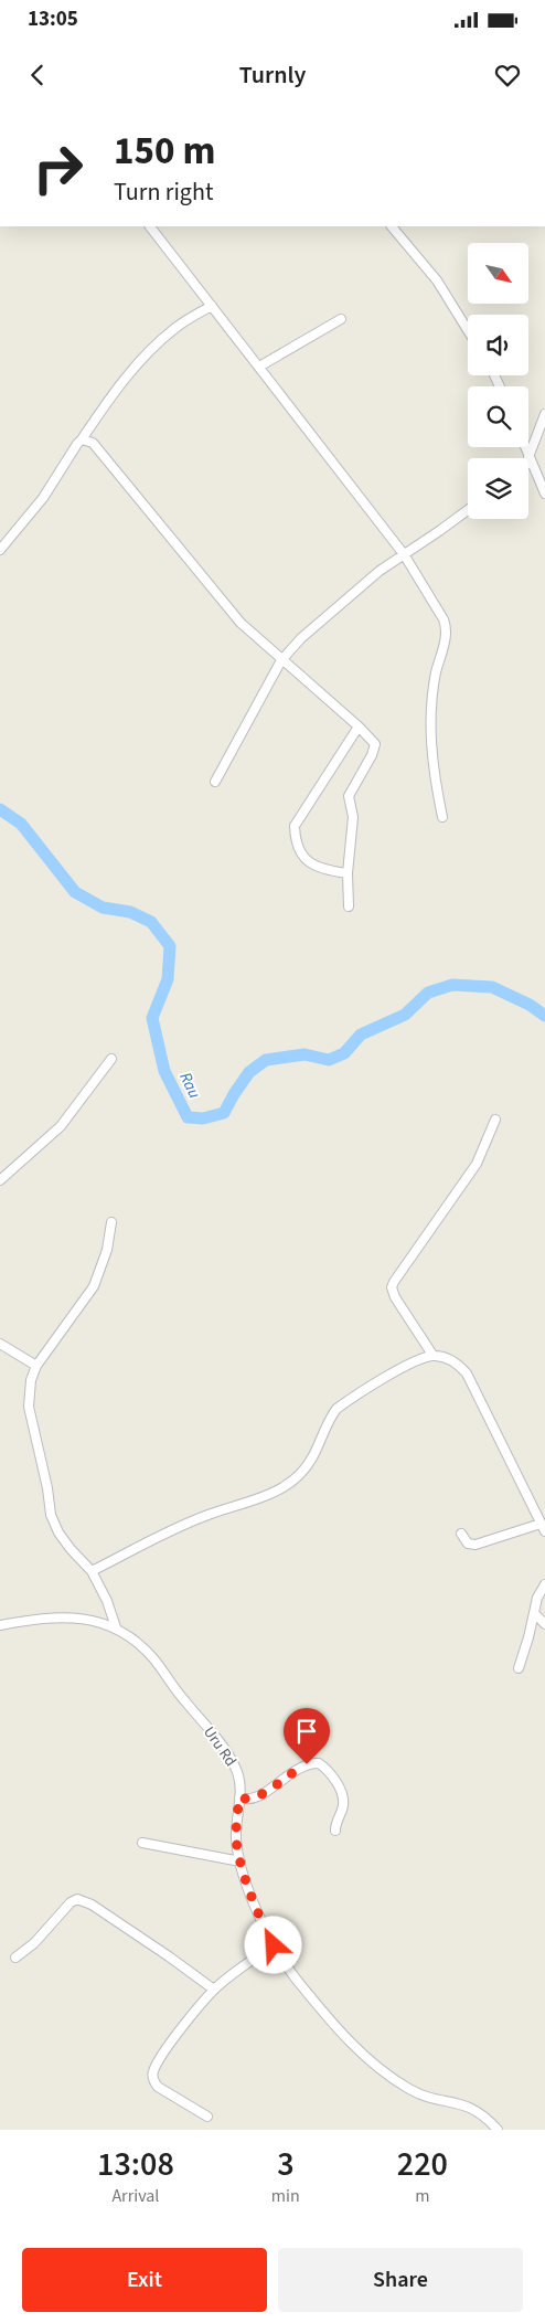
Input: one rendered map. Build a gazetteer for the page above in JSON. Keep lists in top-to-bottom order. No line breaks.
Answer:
{"streets":{"street":["Uru Rd"]},"water":["Rau"],"north":"bottom right","page":{"status":"13:05","header":"Turnly","turn":["150 m","Turn right"],"eta":["13:08","Arrival","3","min","220","m"],"buttons":["Exit","Share"]}}
